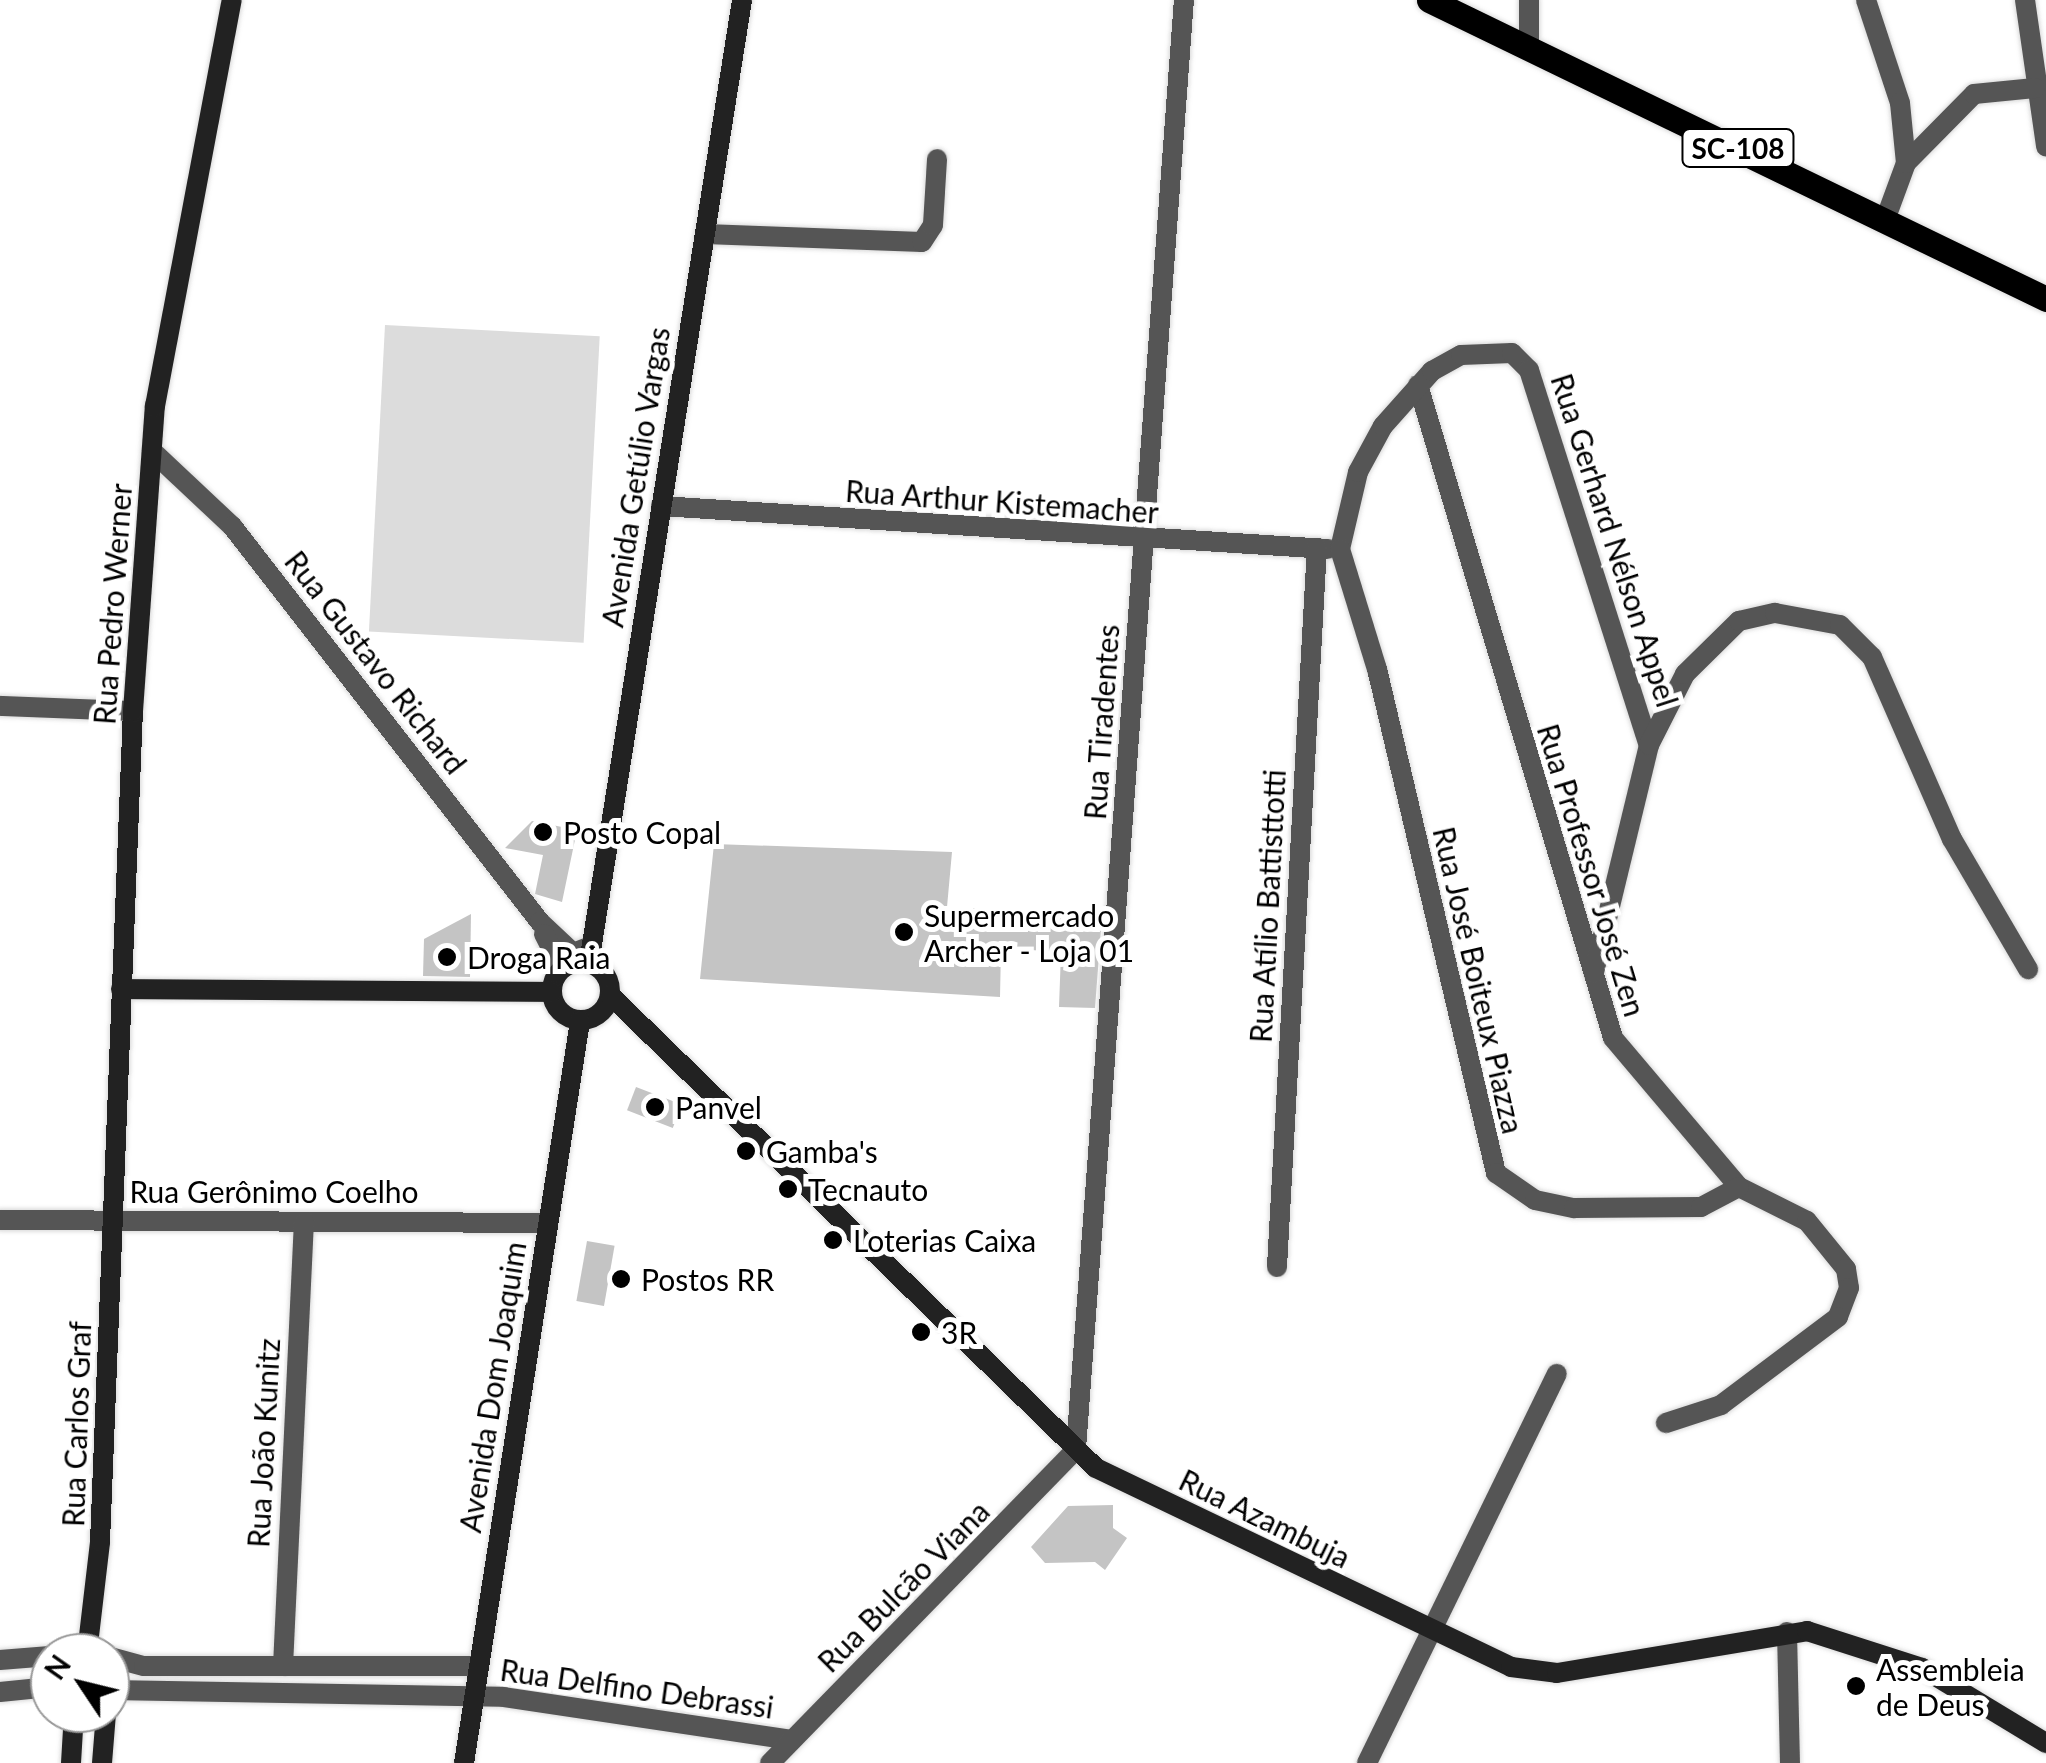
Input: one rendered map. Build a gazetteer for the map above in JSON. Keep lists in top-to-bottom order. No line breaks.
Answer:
{"streets":{"main road":["SC-108","Avenida Getúlio Vargas","Rua Pedro Werner","Avenida Dom Joaquim","Rua Carlos Graf","Rua Azambuja"],"street":["Rua Arthur Kistemacher","Rua Gerhard Nélson Appel","Rua Gustavo Richard","Rua Tiradentes","Rua Professor José Zen","Rua Atílio Battisttotti","Rua José Boiteux Piazza","Rua Gerônimo Coelho","Rua João Kunitz","Rua Bulcão Viana","Rua Delfino Debrassi"]},"crossings":[["Avenida Getúlio Vargas","Rua Arthur Kistemacher"],["Avenida Getúlio Vargas","Rua Gustavo Richard"],["Avenida Getúlio Vargas","Avenida Dom Joaquim"],["Avenida Getúlio Vargas","Rua Azambuja"],["Rua Arthur Kistemacher","Rua Gerhard Nélson Appel"],["Rua Arthur Kistemacher","Rua Tiradentes"],["Rua Arthur Kistemacher","Rua Atílio Battisttotti"],["Rua Arthur Kistemacher","Rua José Boiteux Piazza"],["Rua Gerhard Nélson Appel","Rua Professor José Zen"],["Rua Gerhard Nélson Appel","Rua José Boiteux Piazza"],["Rua Pedro Werner","Rua Gustavo Richard"],["Rua Pedro Werner","Rua Gerônimo Coelho"],["Rua Pedro Werner","Rua Carlos Graf"],["Rua Gustavo Richard","Avenida Dom Joaquim"],["Rua Gustavo Richard","Rua Azambuja"],["Rua Tiradentes","Rua Azambuja"],["Rua Tiradentes","Rua Bulcão Viana"],["Rua Professor José Zen","Rua José Boiteux Piazza"],["Rua Gerônimo Coelho","Avenida Dom Joaquim"],["Rua Gerônimo Coelho","Rua Carlos Graf"],["Rua Gerônimo Coelho","Rua João Kunitz"],["Avenida Dom Joaquim","Rua Azambuja"],["Avenida Dom Joaquim","Rua Delfino Debrassi"],["Rua João Kunitz","Rua Delfino Debrassi"],["Rua Azambuja","Rua Bulcão Viana"],["Rua Bulcão Viana","Rua Delfino Debrassi"]],"places":["Posto Copal","Supermercado Archer - Loja 01","Droga Raia","Panvel","Gamba's","Tecnauto","Loterias Caixa","Postos RR","3R","Assembleia de Deus"],"north":"top left"}
